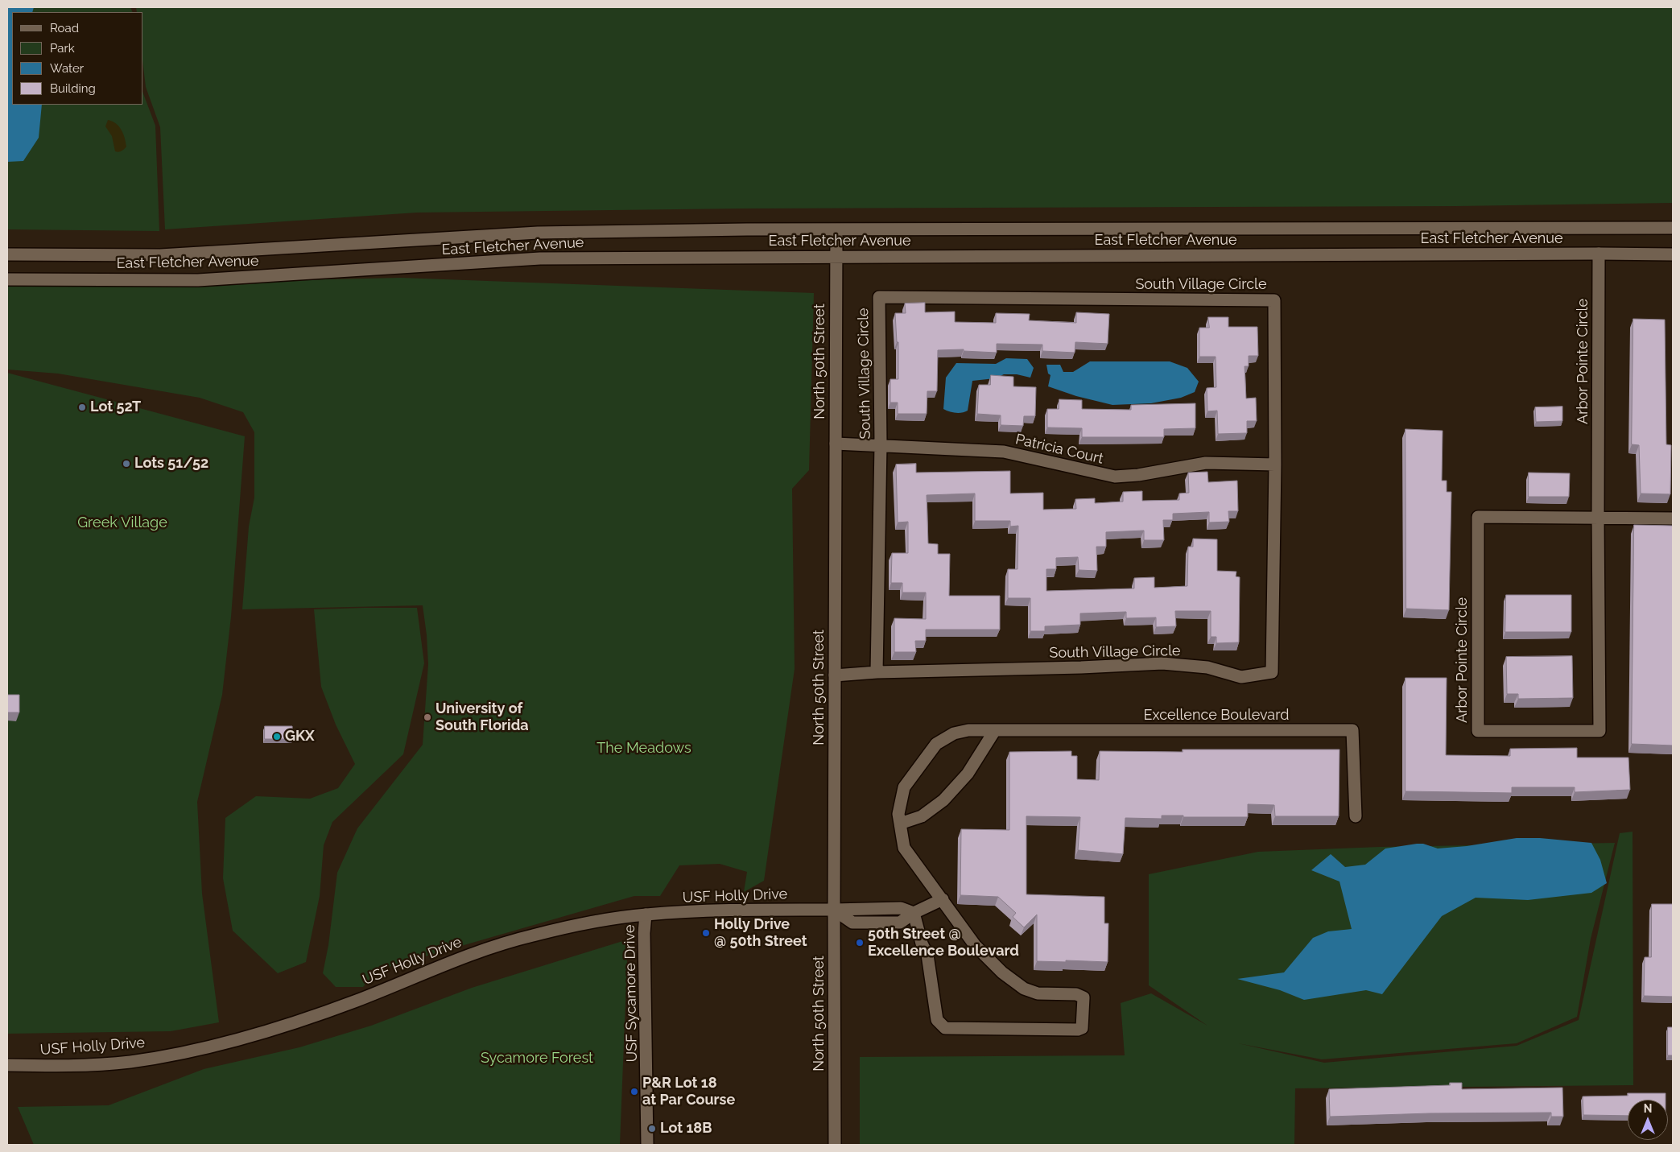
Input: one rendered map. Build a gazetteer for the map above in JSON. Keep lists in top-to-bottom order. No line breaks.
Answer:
{"streets":{"street":["East Fletcher Avenue","South Village Circle","North 50th Street","Arbor Pointe Circle","Patricia Court","Excellence Boulevard","USF Holly Drive","USF Sycamore Drive"]},"crossings":[["East Fletcher Avenue","North 50th Street"],["East Fletcher Avenue","Arbor Pointe Circle"],["South Village Circle","North 50th Street"],["South Village Circle","Patricia Court"],["North 50th Street","Patricia Court"],["North 50th Street","USF Holly Drive"],["USF Holly Drive","USF Sycamore Drive"]],"parks":["Greek Village","The Meadows","Sycamore Forest"],"places":["Lot 52T","Lots 51/52","University of South Florida","GKX","Holly Drive @ 50th Street","50th Street @ Excellence Boulevard","P&R Lot 18 at Par Course","Lot 18B"],"legend":["Road","Park","Water","Building"],"north":"top"}
